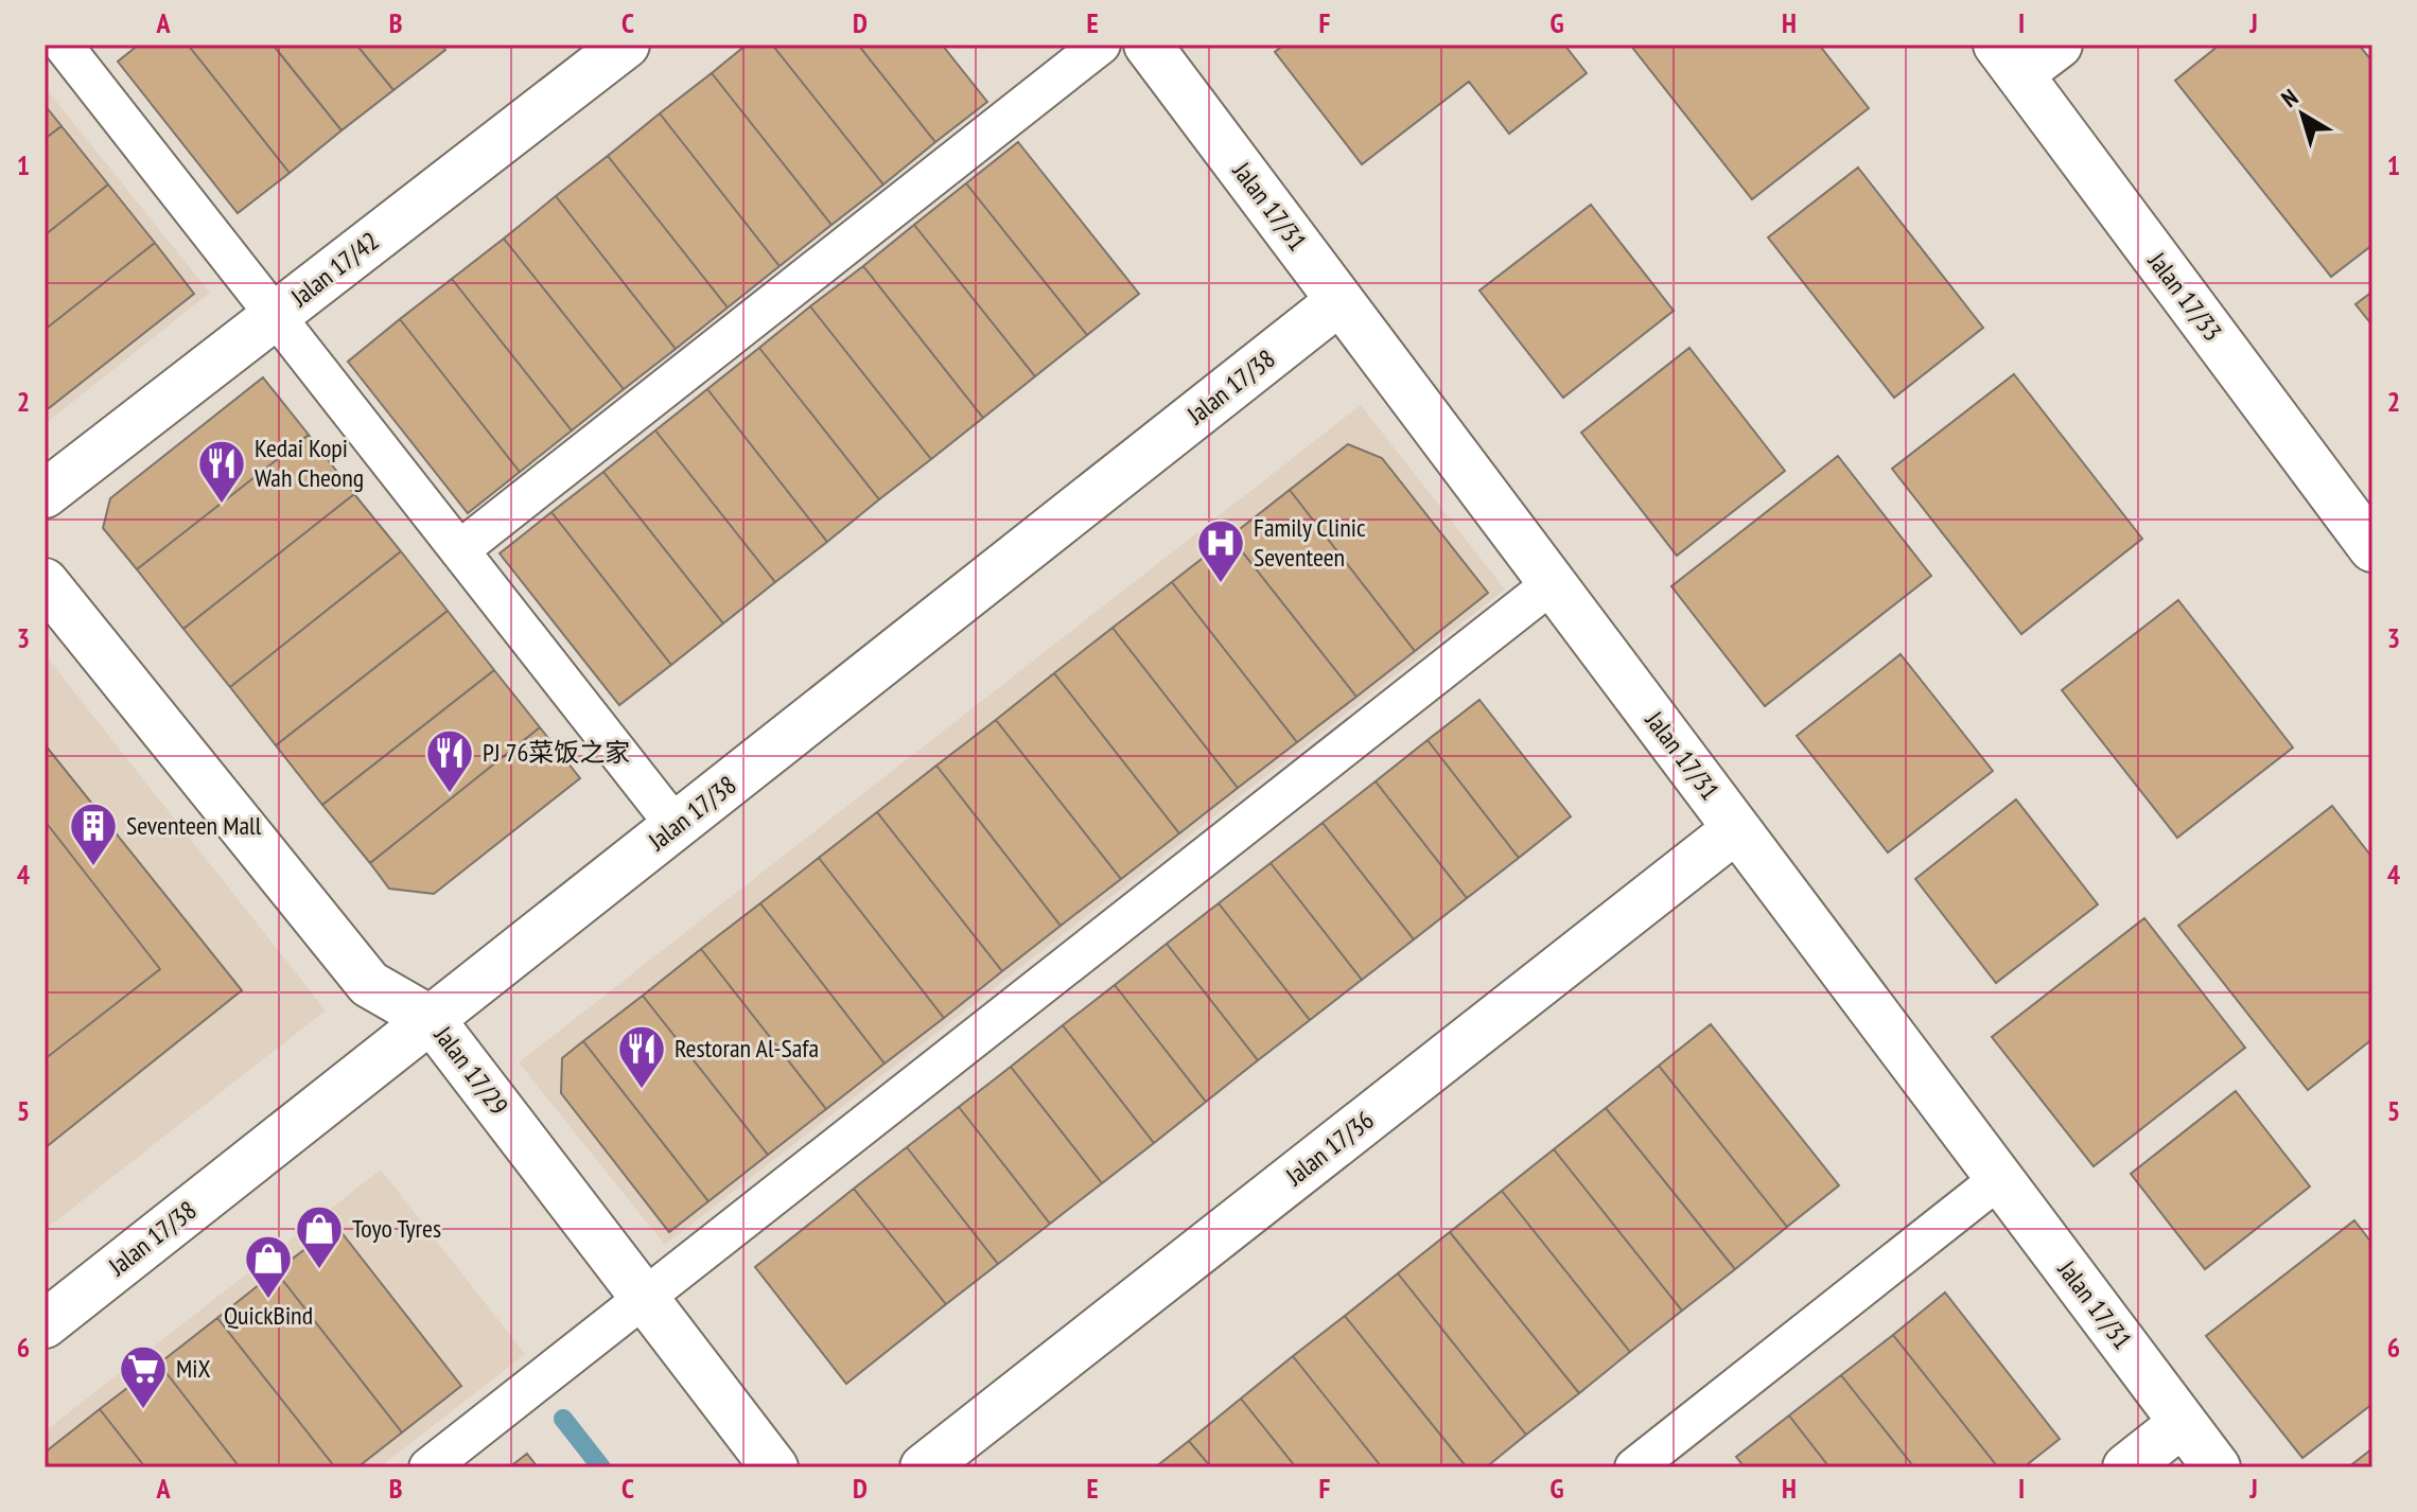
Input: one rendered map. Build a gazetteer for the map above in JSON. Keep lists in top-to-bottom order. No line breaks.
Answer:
{"streets":{"street":["Jalan 17/31","Jalan 17/42","Jalan 17/33","Jalan 17/38","Jalan 17/29","Jalan 17/36"]},"crossings":[["Jalan 17/31","Jalan 17/38"],["Jalan 17/31","Jalan 17/36"],["Jalan 17/38","Jalan 17/29"]],"places":{"restaurant":["Kedai Kopi Wah Cheong","PJ 76菜饭之家","Restoran Al-Safa"],"hospital":["Family Clinic Seventeen"],"building":["Seventeen Mall"],"shop":["Toyo Tyres","QuickBind"],"supermarket":["MiX"]},"north":"top left","grid":{"columns":["A","B","C","D","E","F","G","H","I","J"],"rows":["1","2","3","4","5","6"]}}
